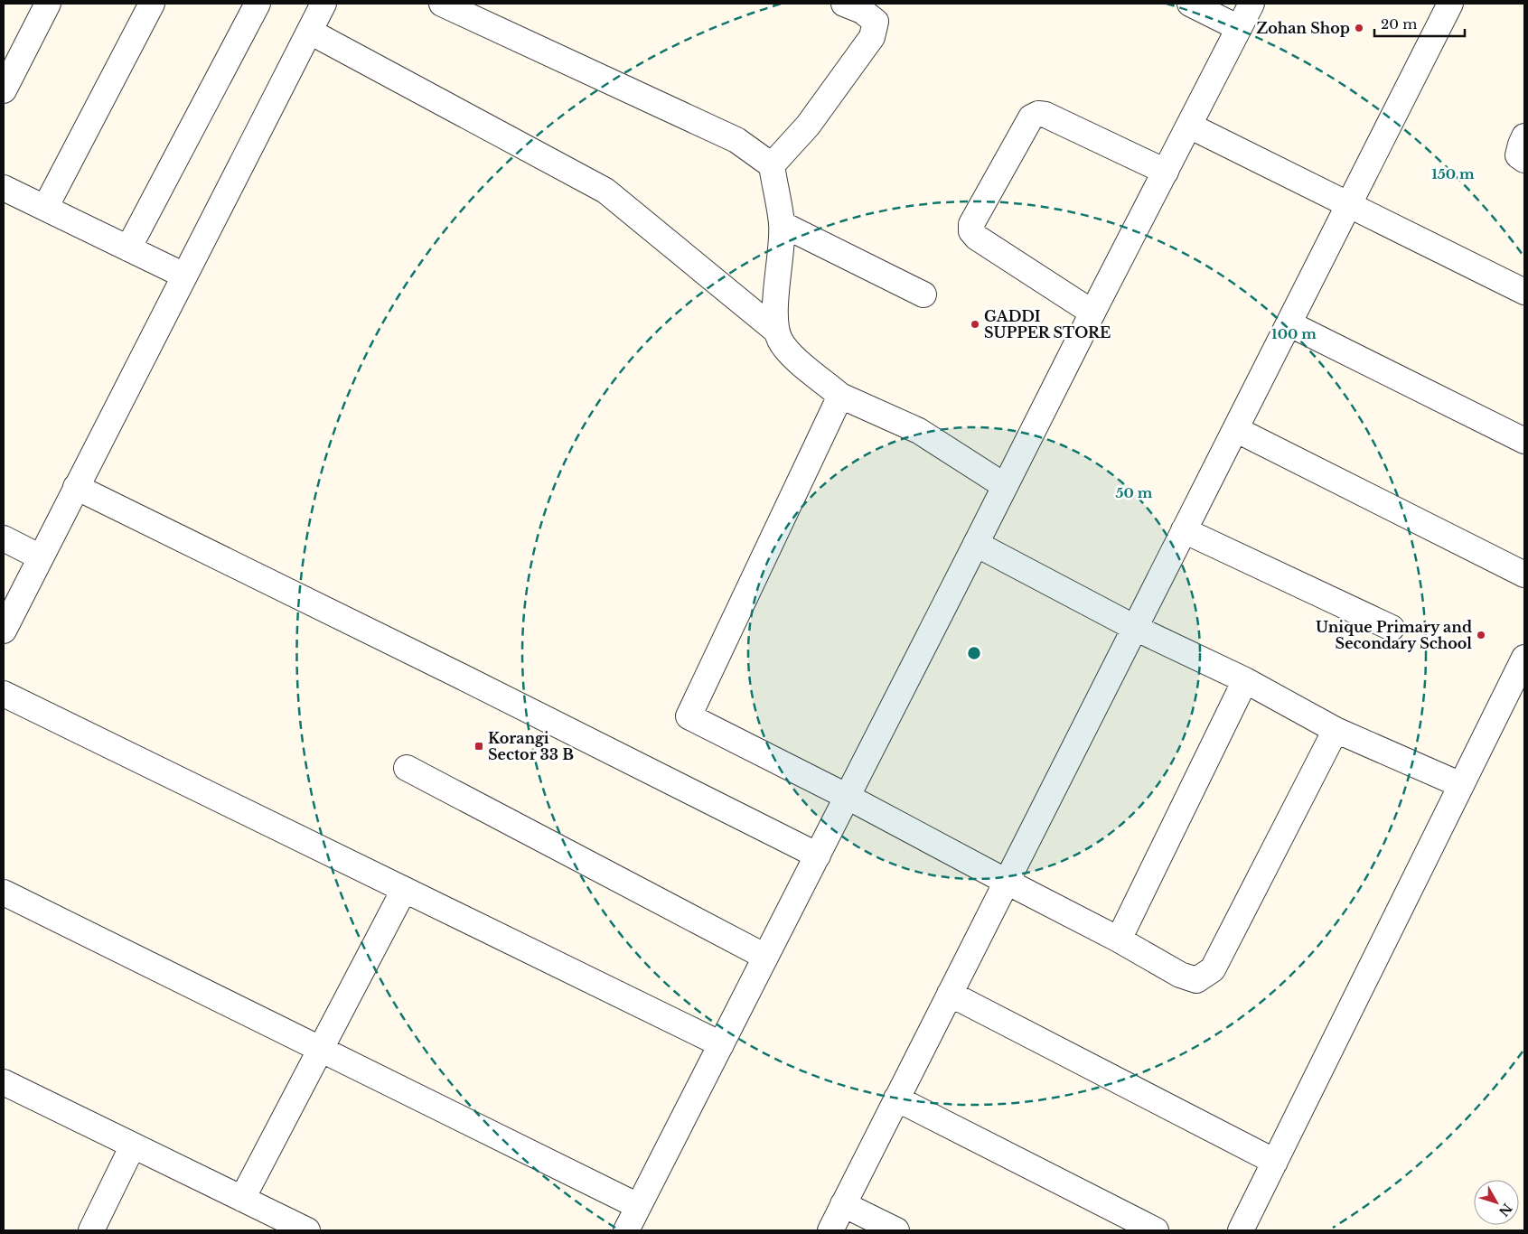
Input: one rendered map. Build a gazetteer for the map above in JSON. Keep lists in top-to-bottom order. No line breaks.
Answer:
{"places":{"other":["Zohan Shop","GADDI SUPPER STORE","Unique Primary and Secondary School"],"transit":["Korangi Sector 33 B"]},"scale_bar":"20 m","north":"bottom right","rings":["150 m","100 m","50 m"]}
